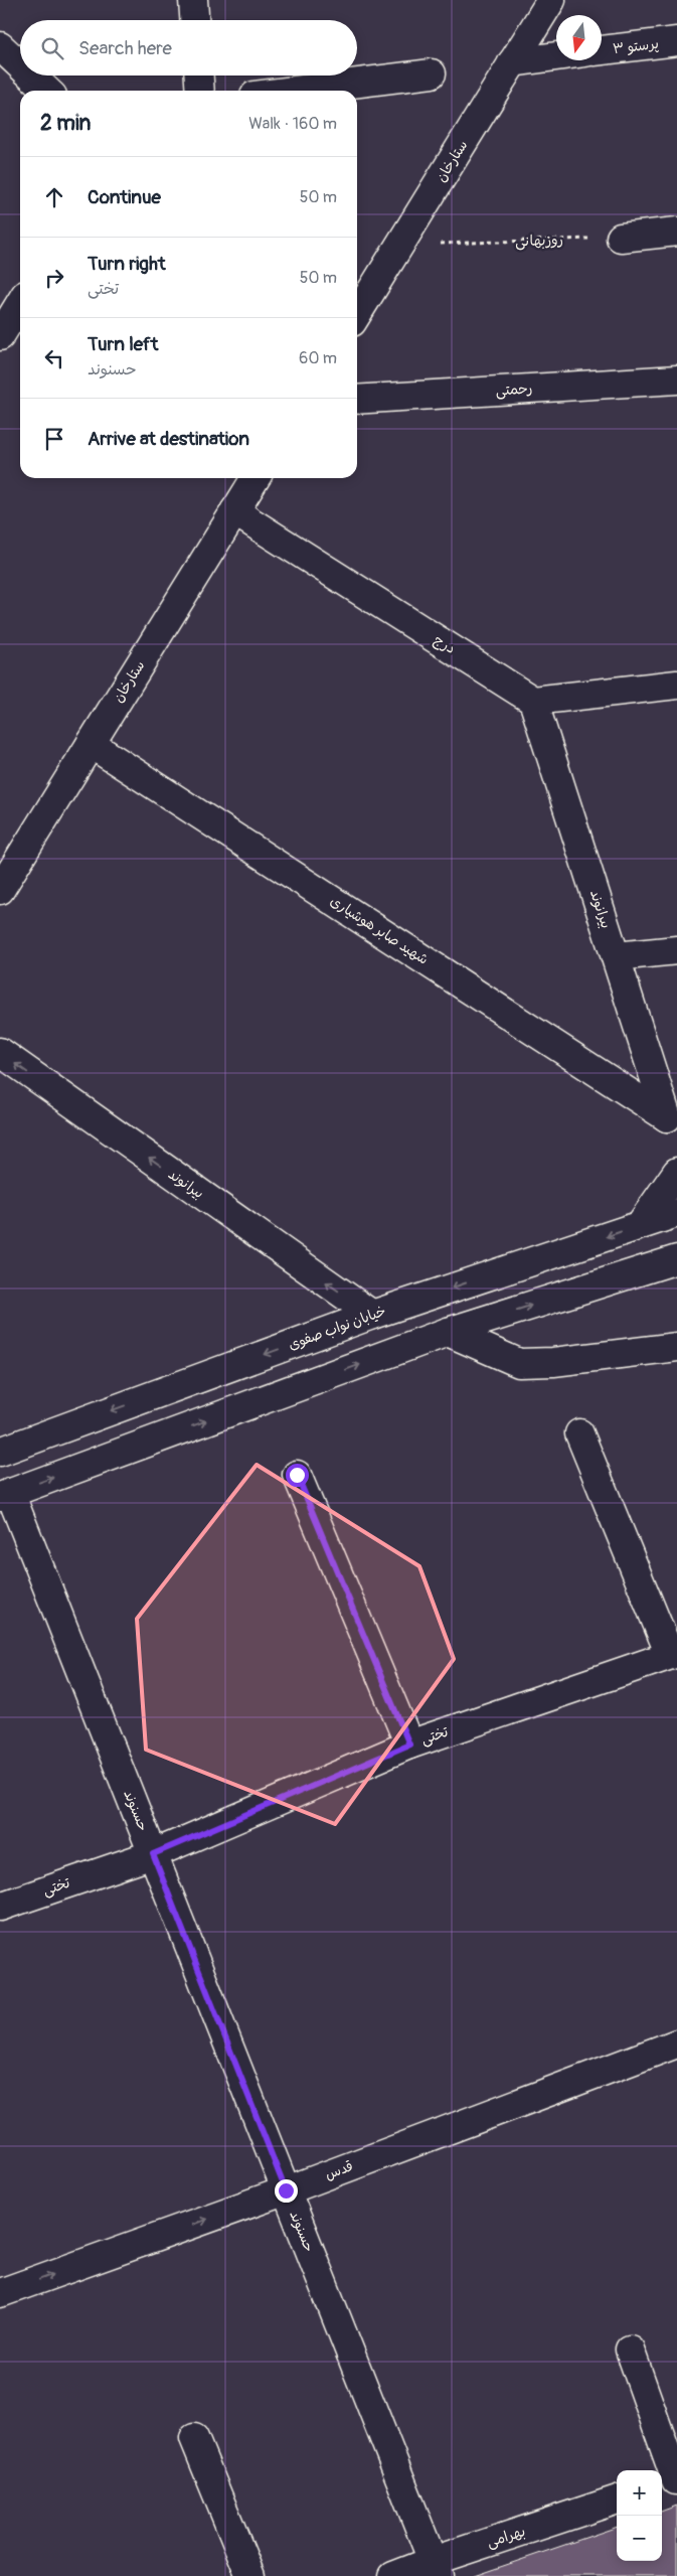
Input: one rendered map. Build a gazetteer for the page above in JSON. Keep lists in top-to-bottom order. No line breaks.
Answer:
{"streets":{"street":["پرستو ۳","ستارخان","رحمتی","درج","بیرانوند","شهید صابر هوشیاری","خیابان نواب صفوی","تختی","حسنوند","قدس","بهرامی"],"path":["روزبهانی"]},"crossings":[["ستارخان","روزبهانی"],["ستارخان","درج"],["ستارخان","شهید صابر هوشیاری"],["درج","بیرانوند"],["بیرانوند","شهید صابر هوشیاری"],["بیرانوند","خیابان نواب صفوی"],["تختی","حسنوند"],["حسنوند","قدس"],["حسنوند","بهرامی"]],"one_way":["بیرانوند","قدس"],"north":"bottom","page":{"search":"Search here","heading":["2 min","Walk · 160 m"],"list":[["Continue","50 m"],["Turn right","تختی","50 m"],["Turn left","حسنوند","60 m"],"Arrive at destination"],"map_buttons":["+","−"]}}
